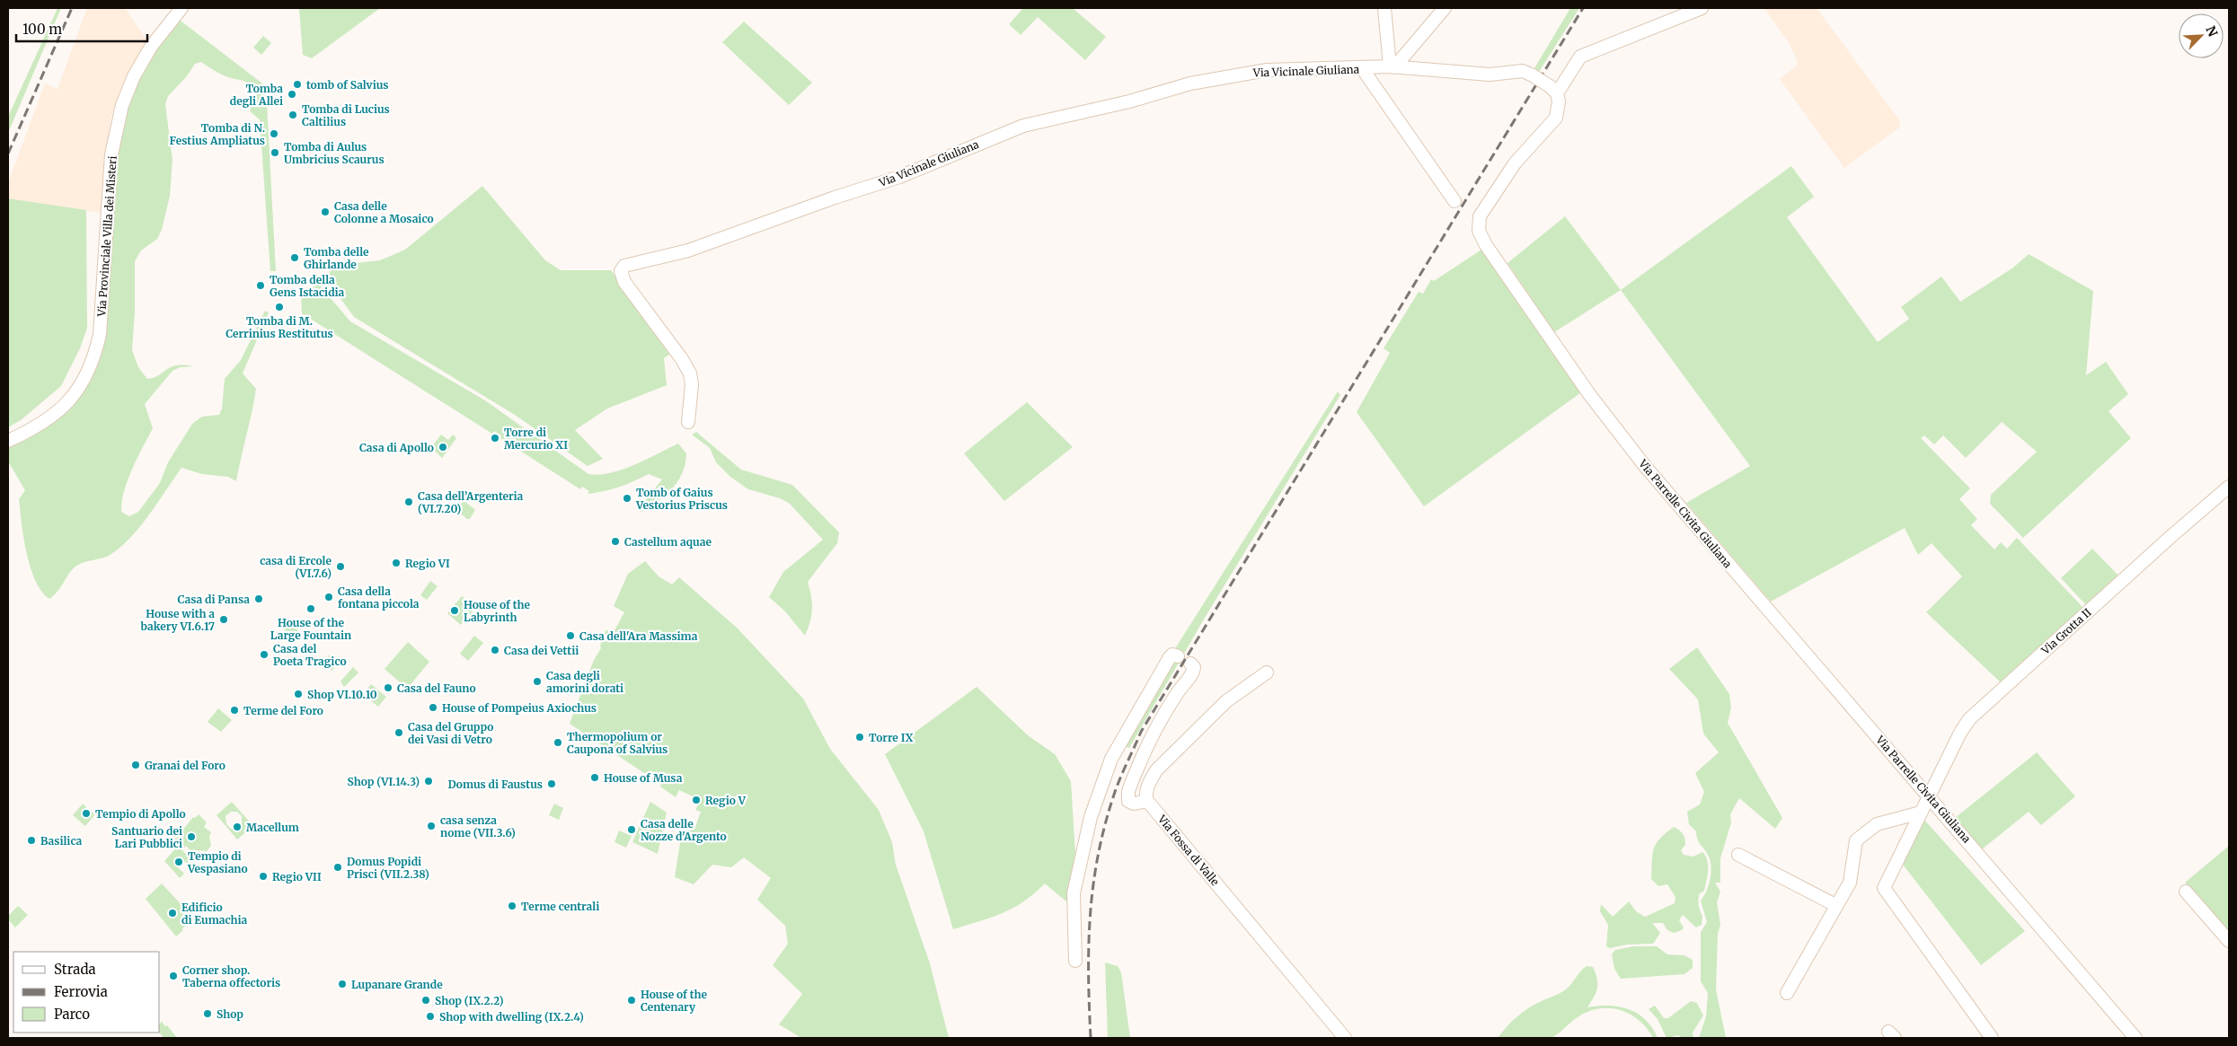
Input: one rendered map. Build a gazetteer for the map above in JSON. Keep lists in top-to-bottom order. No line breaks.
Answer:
{"streets":{"street":["Via Vicinale Giuliana","Via Provinciale Villa dei Misteri","Via Parrelle Civita Giuliana","Via Grotta II","Via Fossa di Valle"]},"crossings":[["Via Parrelle Civita Giuliana","Via Grotta II"]],"places":["tomb of Salvius","Tomba degli Allei","Tomba di Lucius Caltilius","Tomba di N. Festius Ampliatus","Tomba di Aulus Umbricius Scaurus","Casa delle Colonne a Mosaico","Tomba delle Ghirlande","Tomba della Gens Istacidia","Tomba di M. Cerrinius Restitutus","Torre di Mercurio XI","Casa di Apollo","Tomb of Gaius Vestorius Priscus","Casa dell’Argenteria (VI.7.20)","Castellum aquae","Regio VI","casa di Ercole (VI.7.6)","Casa della fontana piccola","Casa di Pansa","House of the Large Fountain","House of the Labyrinth","House with a bakery VI.6.17","Casa dell'Ara Massima","Casa dei Vettii","Casa del Poeta Tragico","Casa degli amorini dorati","Casa del Fauno","Shop VI.10.10","House of Pompeius Axiochus","Terme del Foro","Casa del Gruppo dei Vasi di Vetro","Torre IX","Thermopolium or Caupona of Salvius","Granai del Foro","House of Musa","Shop (VI.14.3)","Domus di Faustus","Regio V","Tempio di Apollo","casa senza nome (VII.3.6)","Macellum","Casa delle Nozze d'Argento","Santuario dei Lari Pubblici","Basilica","Tempio di Vespasiano","Domus Popidi Prisci (VII.2.38)","Regio VII","Terme centrali","Edificio di Eumachia","Corner shop. Taberna offectoris","Lupanare Grande","Shop (IX.2.2)","House of the Centenary","Shop","Shop with dwelling (IX.2.4)"],"legend":["Strada","Ferrovia","Parco"],"scale_bar":"100 m","north":"top right"}
